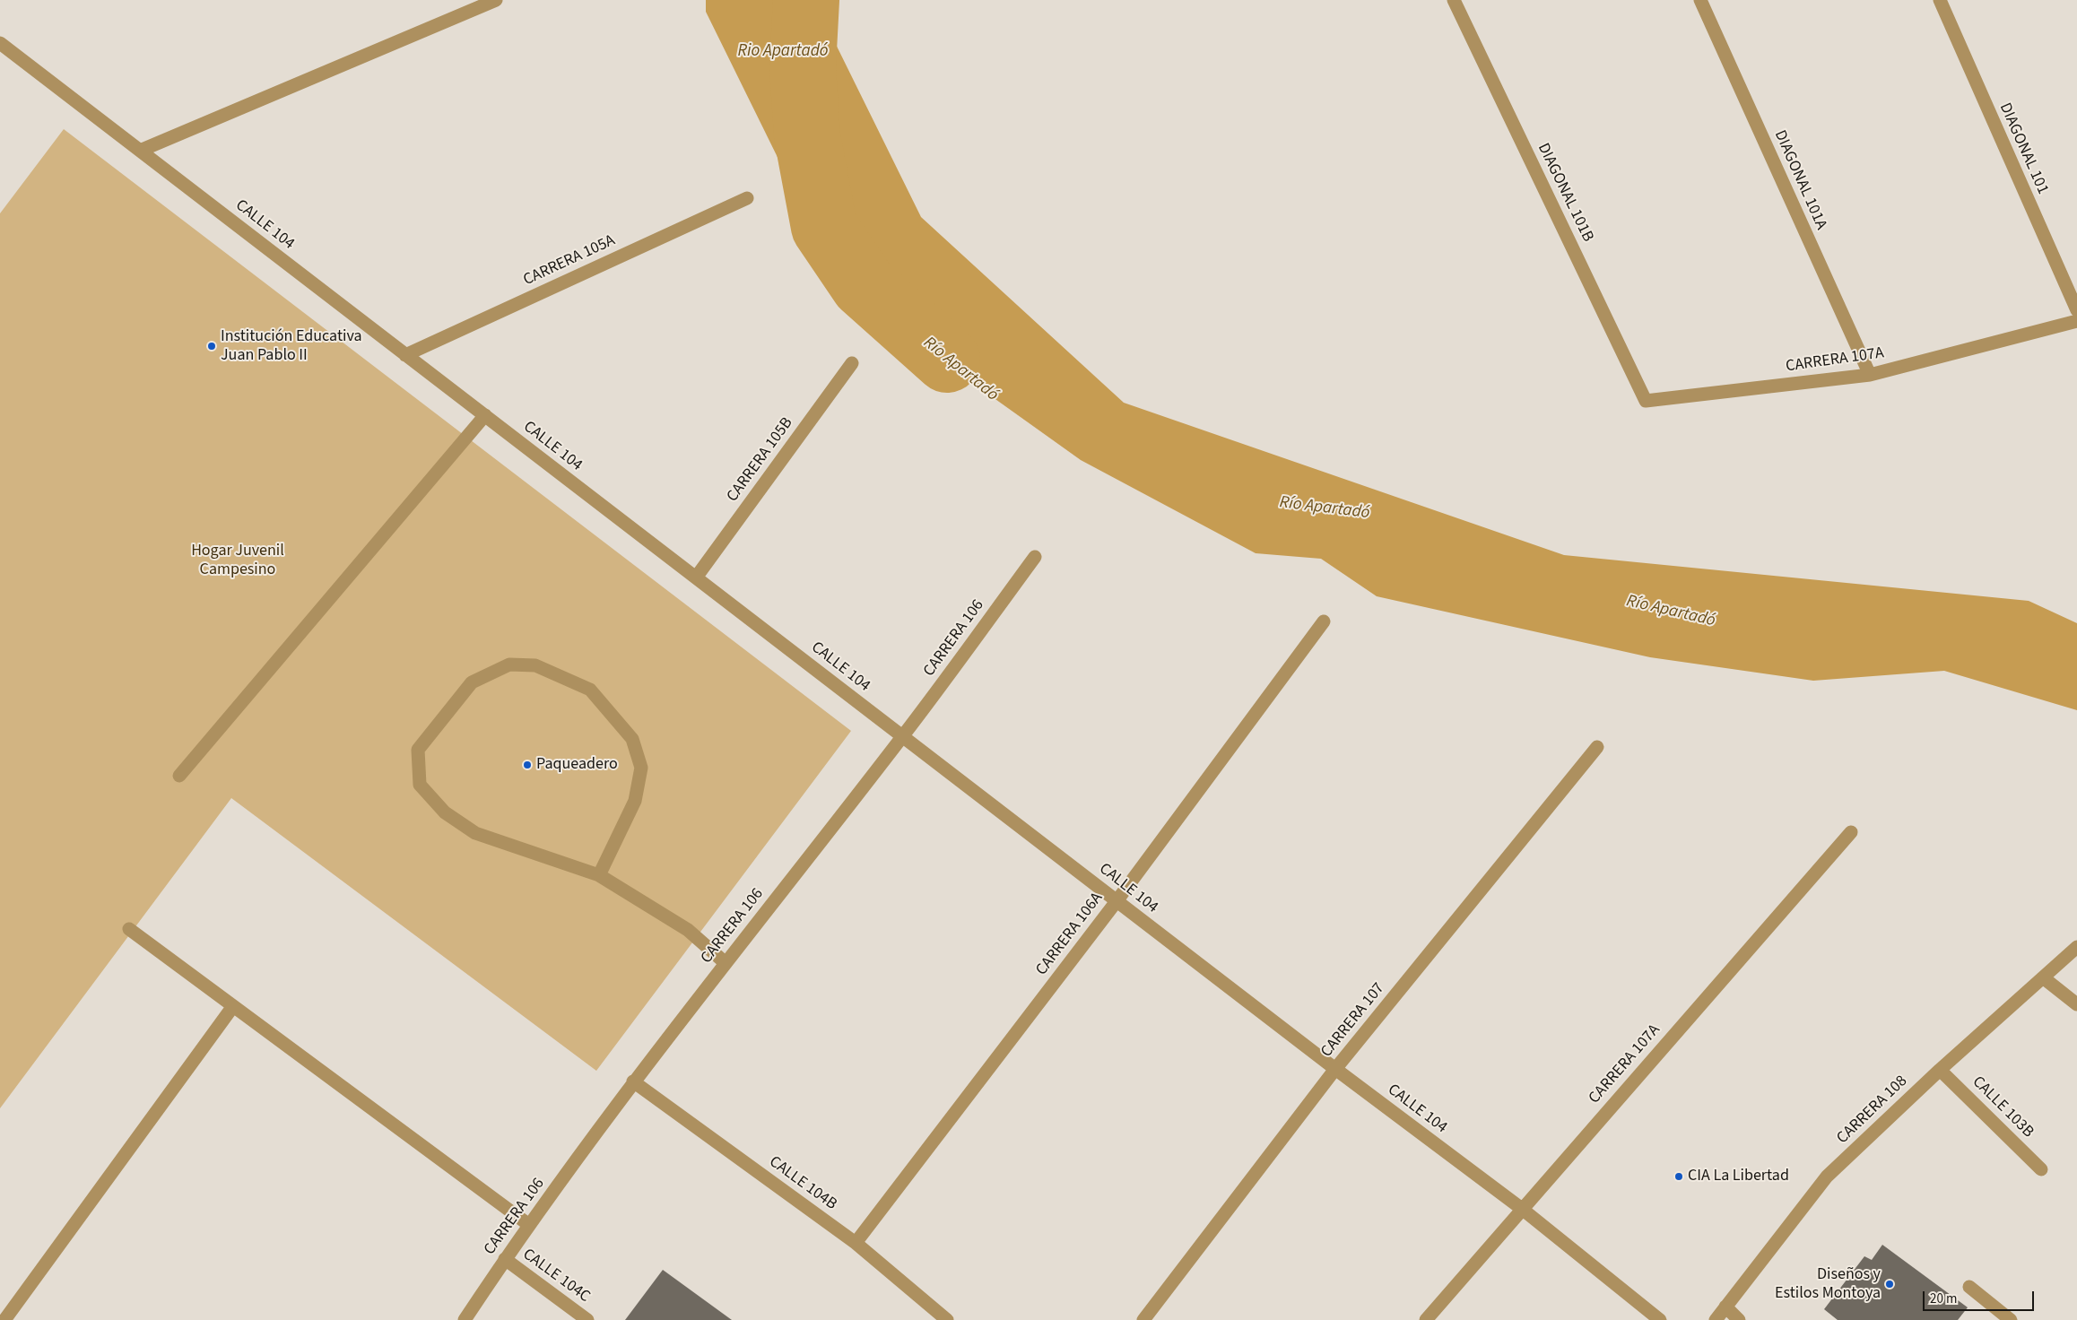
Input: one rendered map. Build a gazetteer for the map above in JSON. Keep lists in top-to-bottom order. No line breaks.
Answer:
{"streets":{"street":["DIAGONAL 101","DIAGONAL 101A","DIAGONAL 101B","CALLE 104","CARRERA 105A","CARRERA 107A","CARRERA 105B","CARRERA 106","CARRERA 106A","CARRERA 107","CALLE 103B","CARRERA 108","CALLE 104B","CALLE 104C"]},"crossings":[["DIAGONAL 101A","CARRERA 107A"],["DIAGONAL 101B","CARRERA 107A"],["CALLE 104","CARRERA 105A"],["CALLE 104","CARRERA 107A"],["CALLE 104","CARRERA 105B"],["CALLE 104","CARRERA 106"],["CALLE 104","CARRERA 106A"],["CALLE 104","CARRERA 107"],["CARRERA 106","CALLE 104B"],["CARRERA 106","CALLE 104C"],["CARRERA 106A","CALLE 104B"],["CALLE 103B","CARRERA 108"]],"water":["Rio Apartadó","Río Apartadó"],"parks":["Hogar Juvenil Campesino"],"places":["Institución Educativa Juan Pablo II","Paqueadero","CIA La Libertad","Diseños y Estilos Montoya"],"scale_bar":"20 m"}
